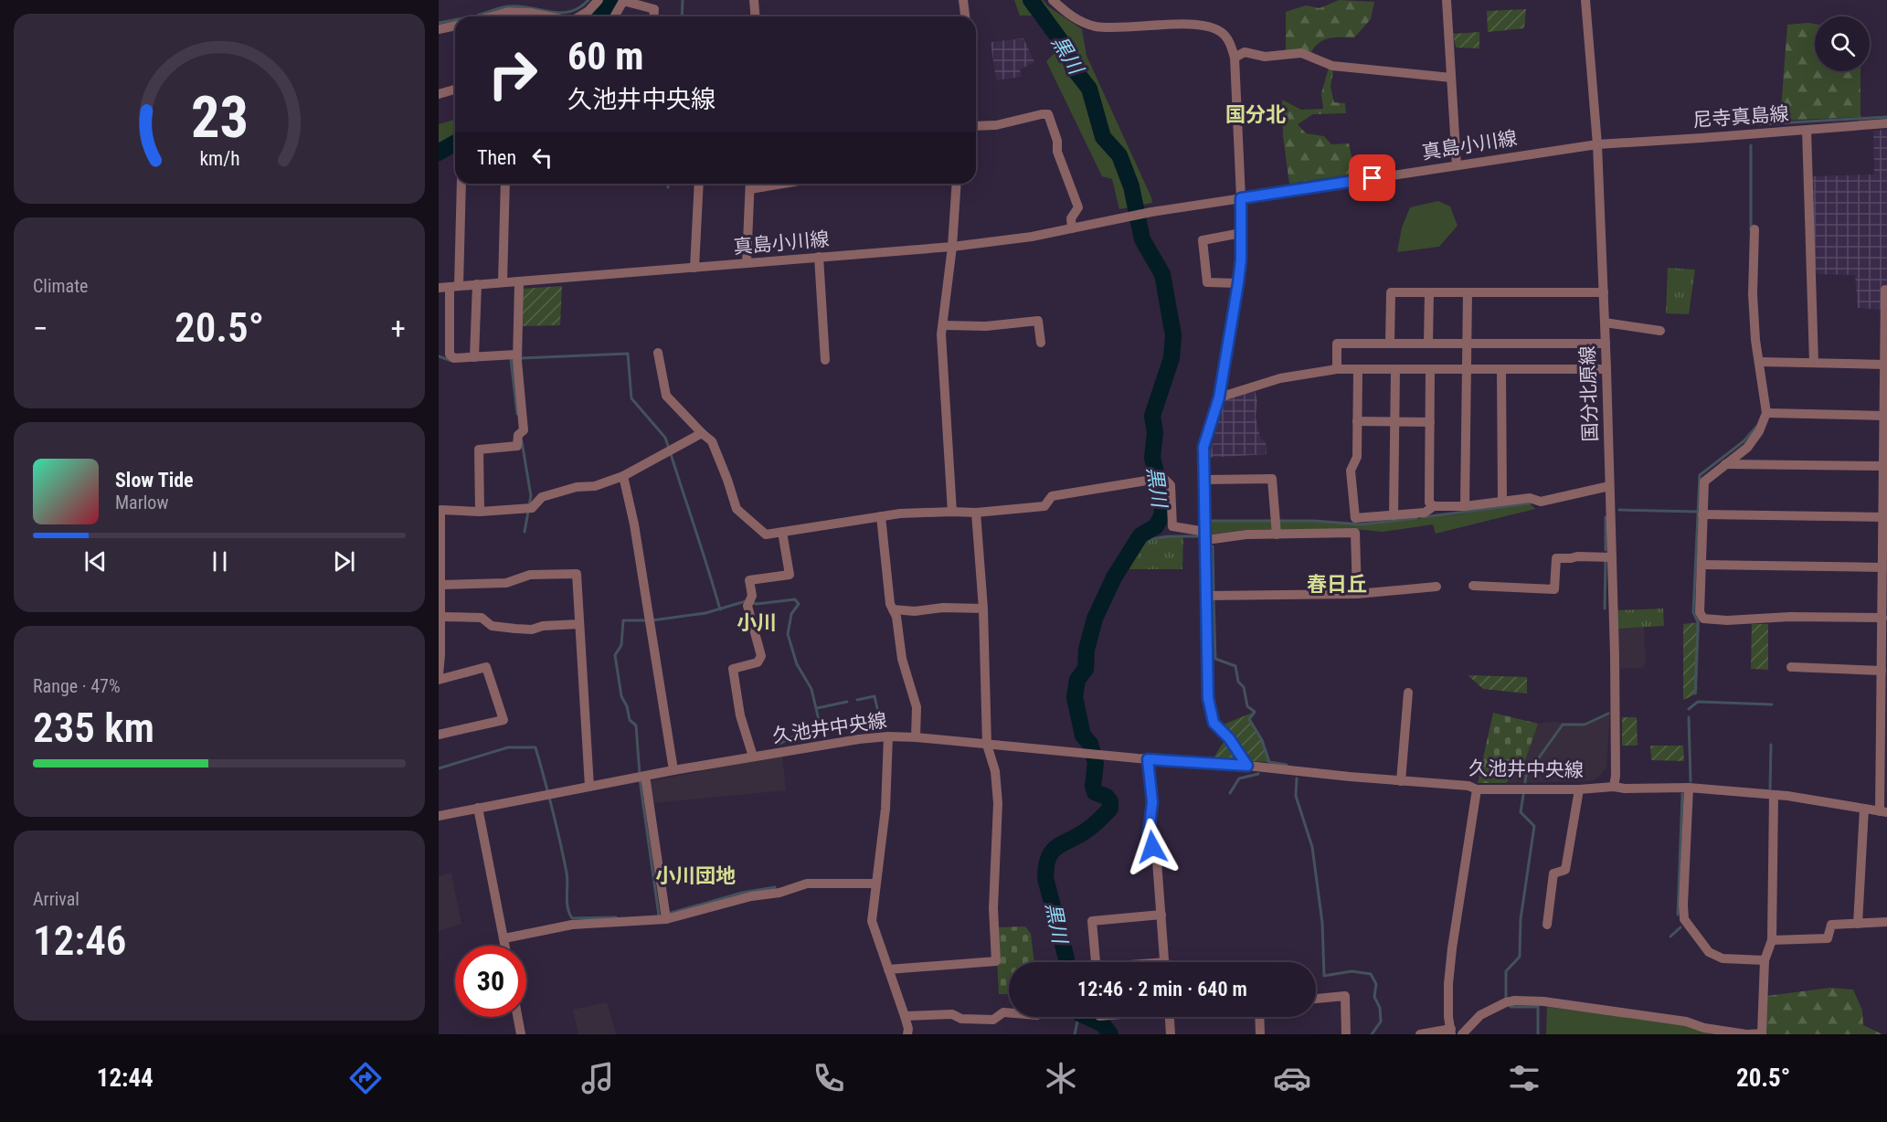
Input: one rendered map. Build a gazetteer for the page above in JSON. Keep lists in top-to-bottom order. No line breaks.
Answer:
{"streets":{"street":["尼寺真島線","真島小川線","国分北原線","久池井中央線"]},"crossings":[["尼寺真島線","真島小川線"],["尼寺真島線","国分北原線"],["真島小川線","国分北原線"],["国分北原線","久池井中央線"]],"districts":["国分北","春日丘","小川","小川団地"],"water":["黒川"],"page":{"turn":["60 m","久池井中央線"],"then":"Then","tile":["Climate",["Range · 47%","235 km"],["Arrival","12:46"]],"heat":["−","20.5°","+"],"song":["Slow Tide","Marlow"],"limit":"30","trip":"12:46 · 2 min · 640 m","tabs":["12:44","20.5°"],"gauge":["23","km/h"]}}
